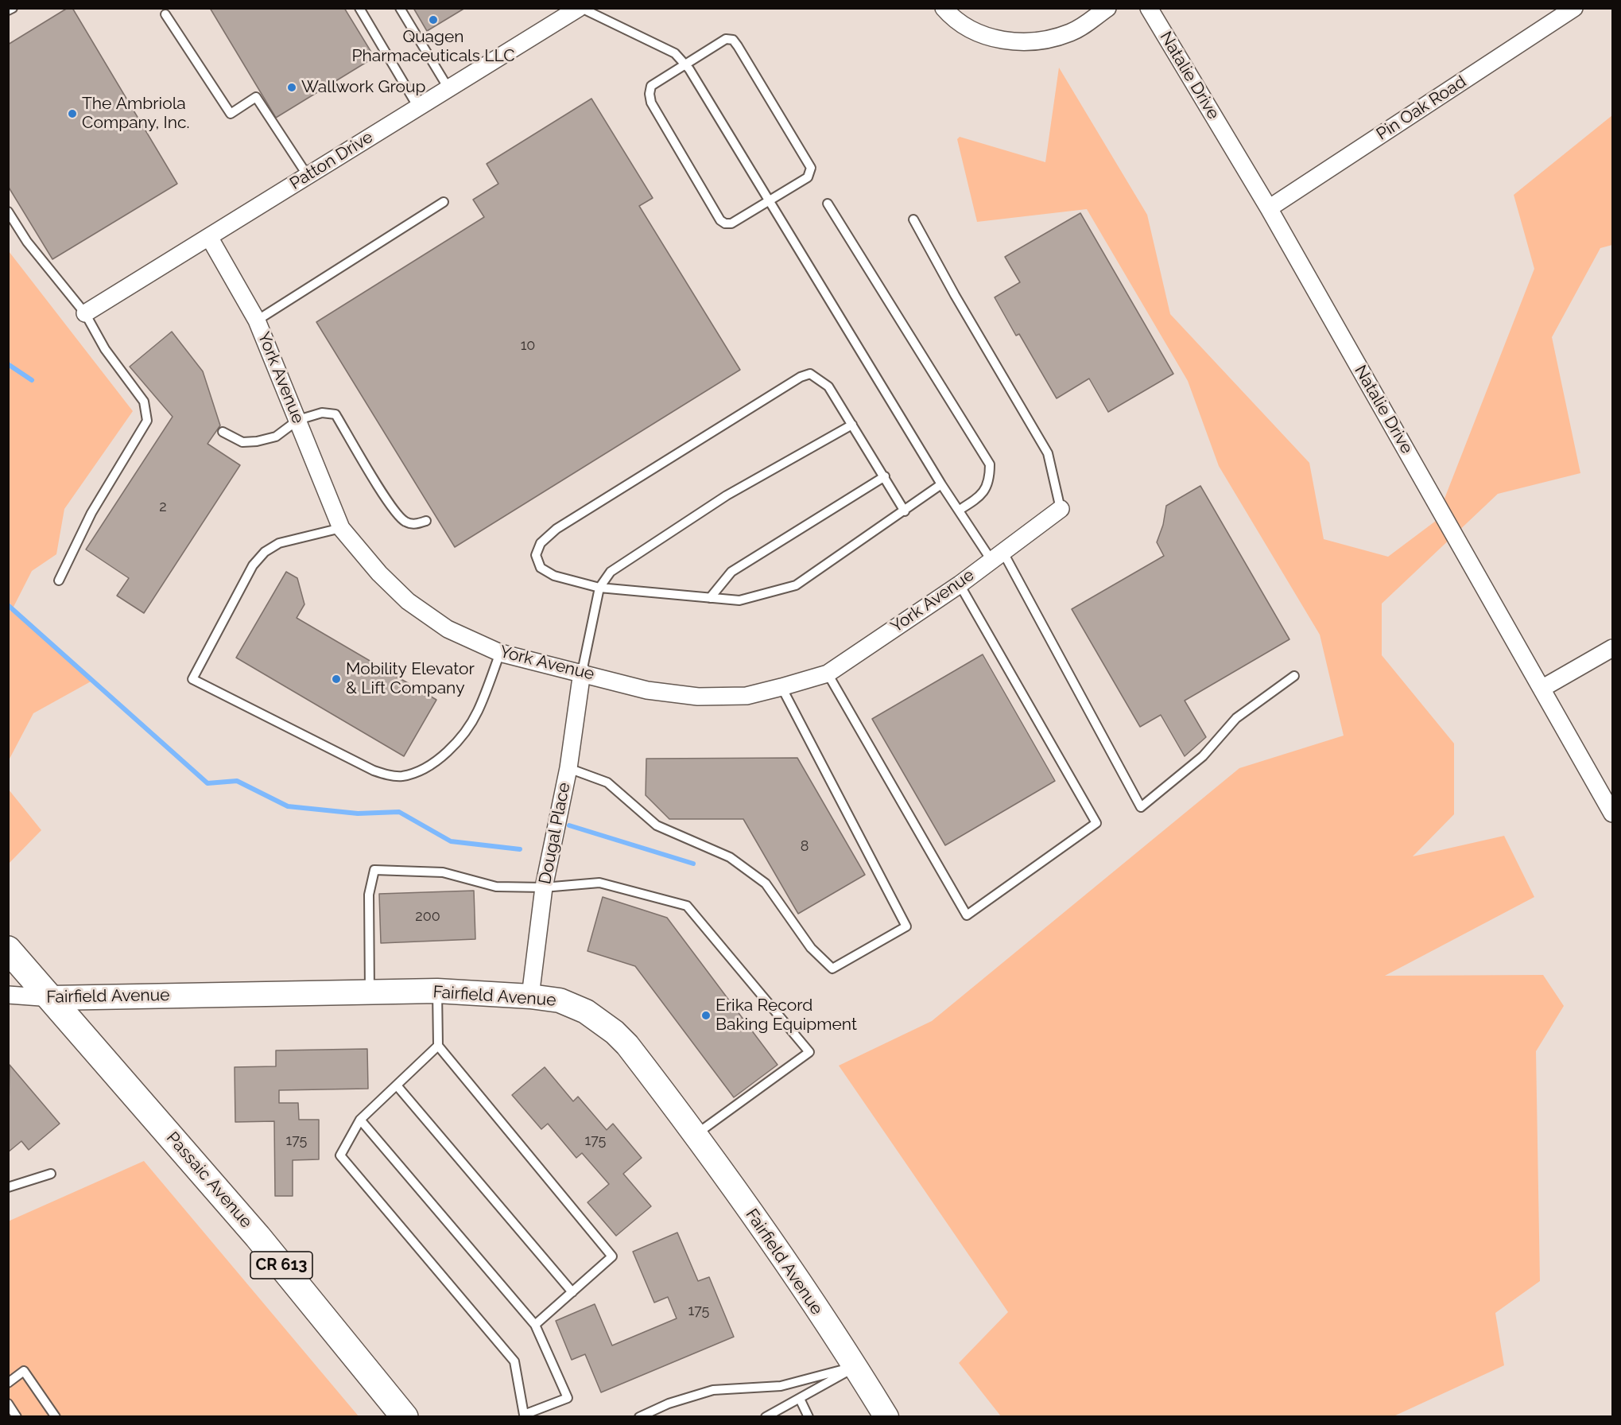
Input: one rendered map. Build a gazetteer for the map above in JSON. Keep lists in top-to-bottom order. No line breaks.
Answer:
{"streets":{"main road":["Passaic Avenue","CR 613"],"street":["Natalie Drive","Pin Oak Road","Patton Drive","York Avenue","Dougal Place","Fairfield Avenue"]},"crossings":[["Natalie Drive","Pin Oak Road"],["Patton Drive","York Avenue"],["York Avenue","Dougal Place"],["Dougal Place","Fairfield Avenue"],["Fairfield Avenue","Passaic Avenue"]],"places":["Quagen Pharmaceuticals LLC","Wallwork Group","The Ambriola Company, Inc.","Mobility Elevator & Lift Company","Erika Record Baking Equipment"],"house_numbers":["10","2","8","200","175","175","175"]}
